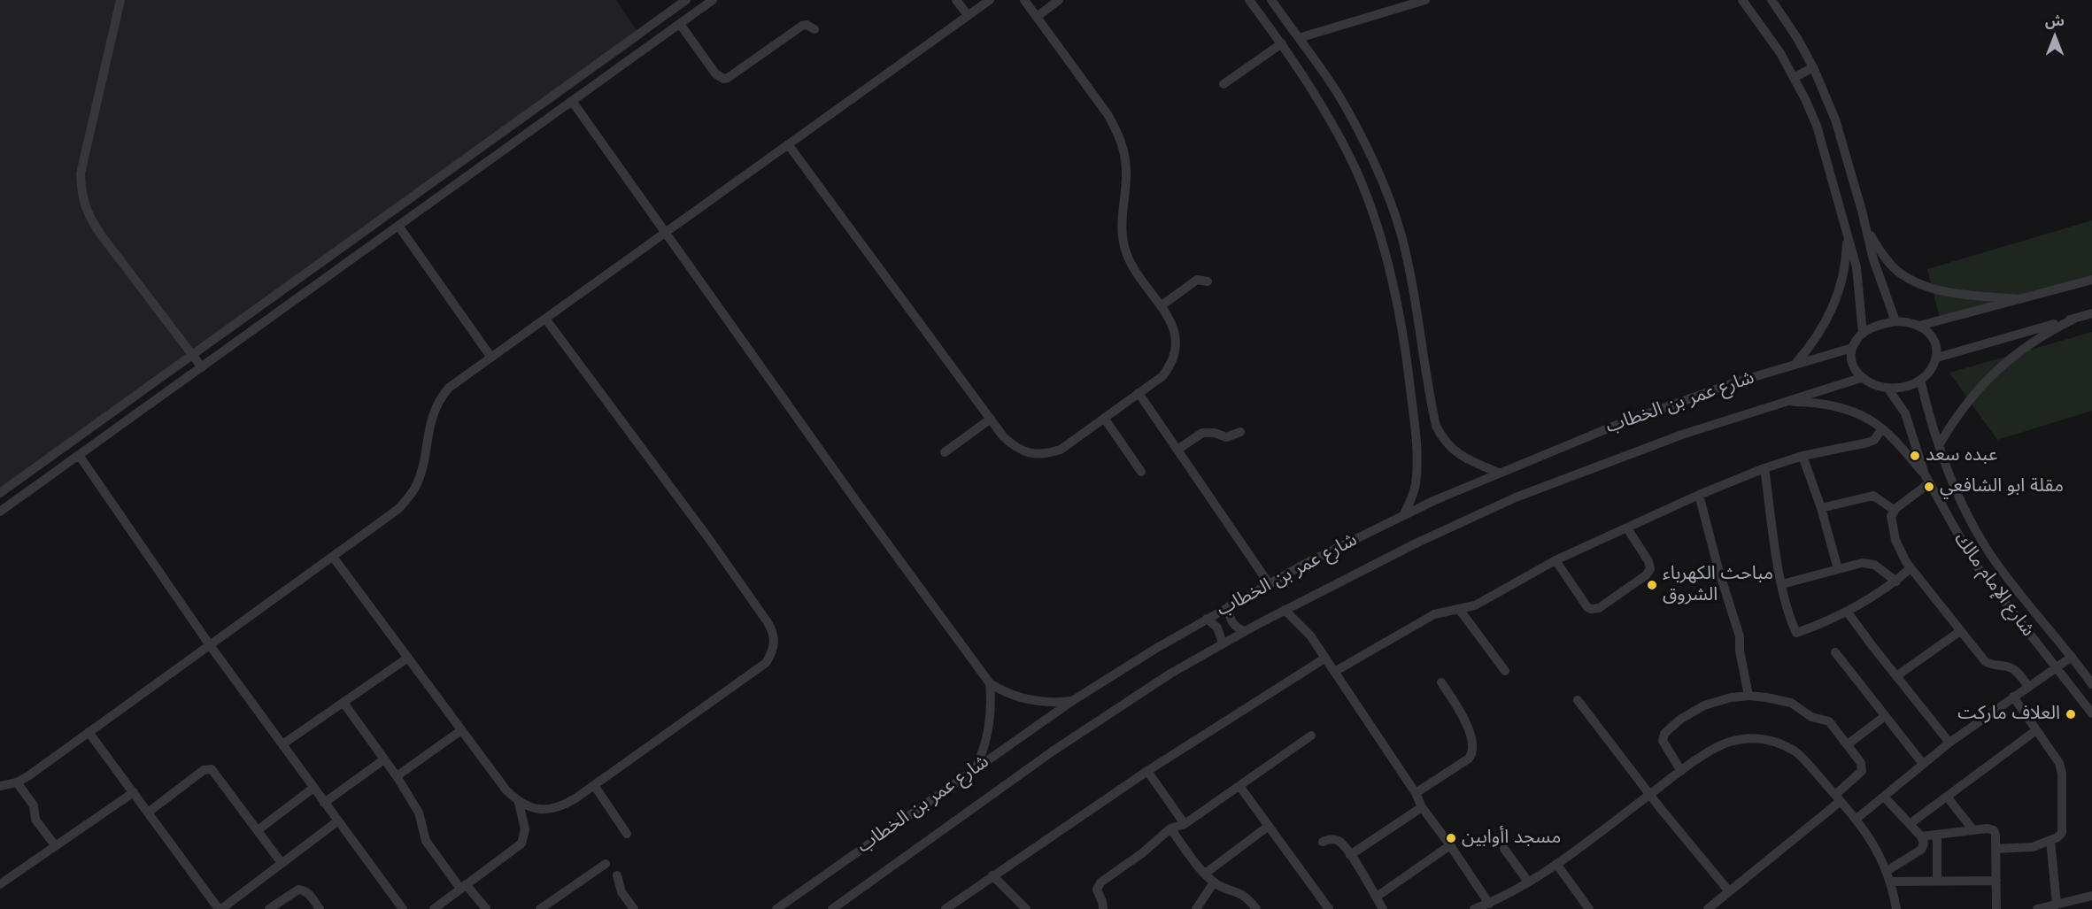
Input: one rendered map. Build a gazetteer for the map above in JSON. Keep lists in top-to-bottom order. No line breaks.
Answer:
{"streets":{"street":["شارع عمر بن الخطاب","شارع الإمام مالك"]},"crossings":[["شارع عمر بن الخطاب","شارع الإمام مالك"]],"places":["عبده سعد","مقلة ابو الشافعي","مباحث الكهرباء الشروق","العلاف ماركت","مسجد اأوابين"],"north":"top"}
